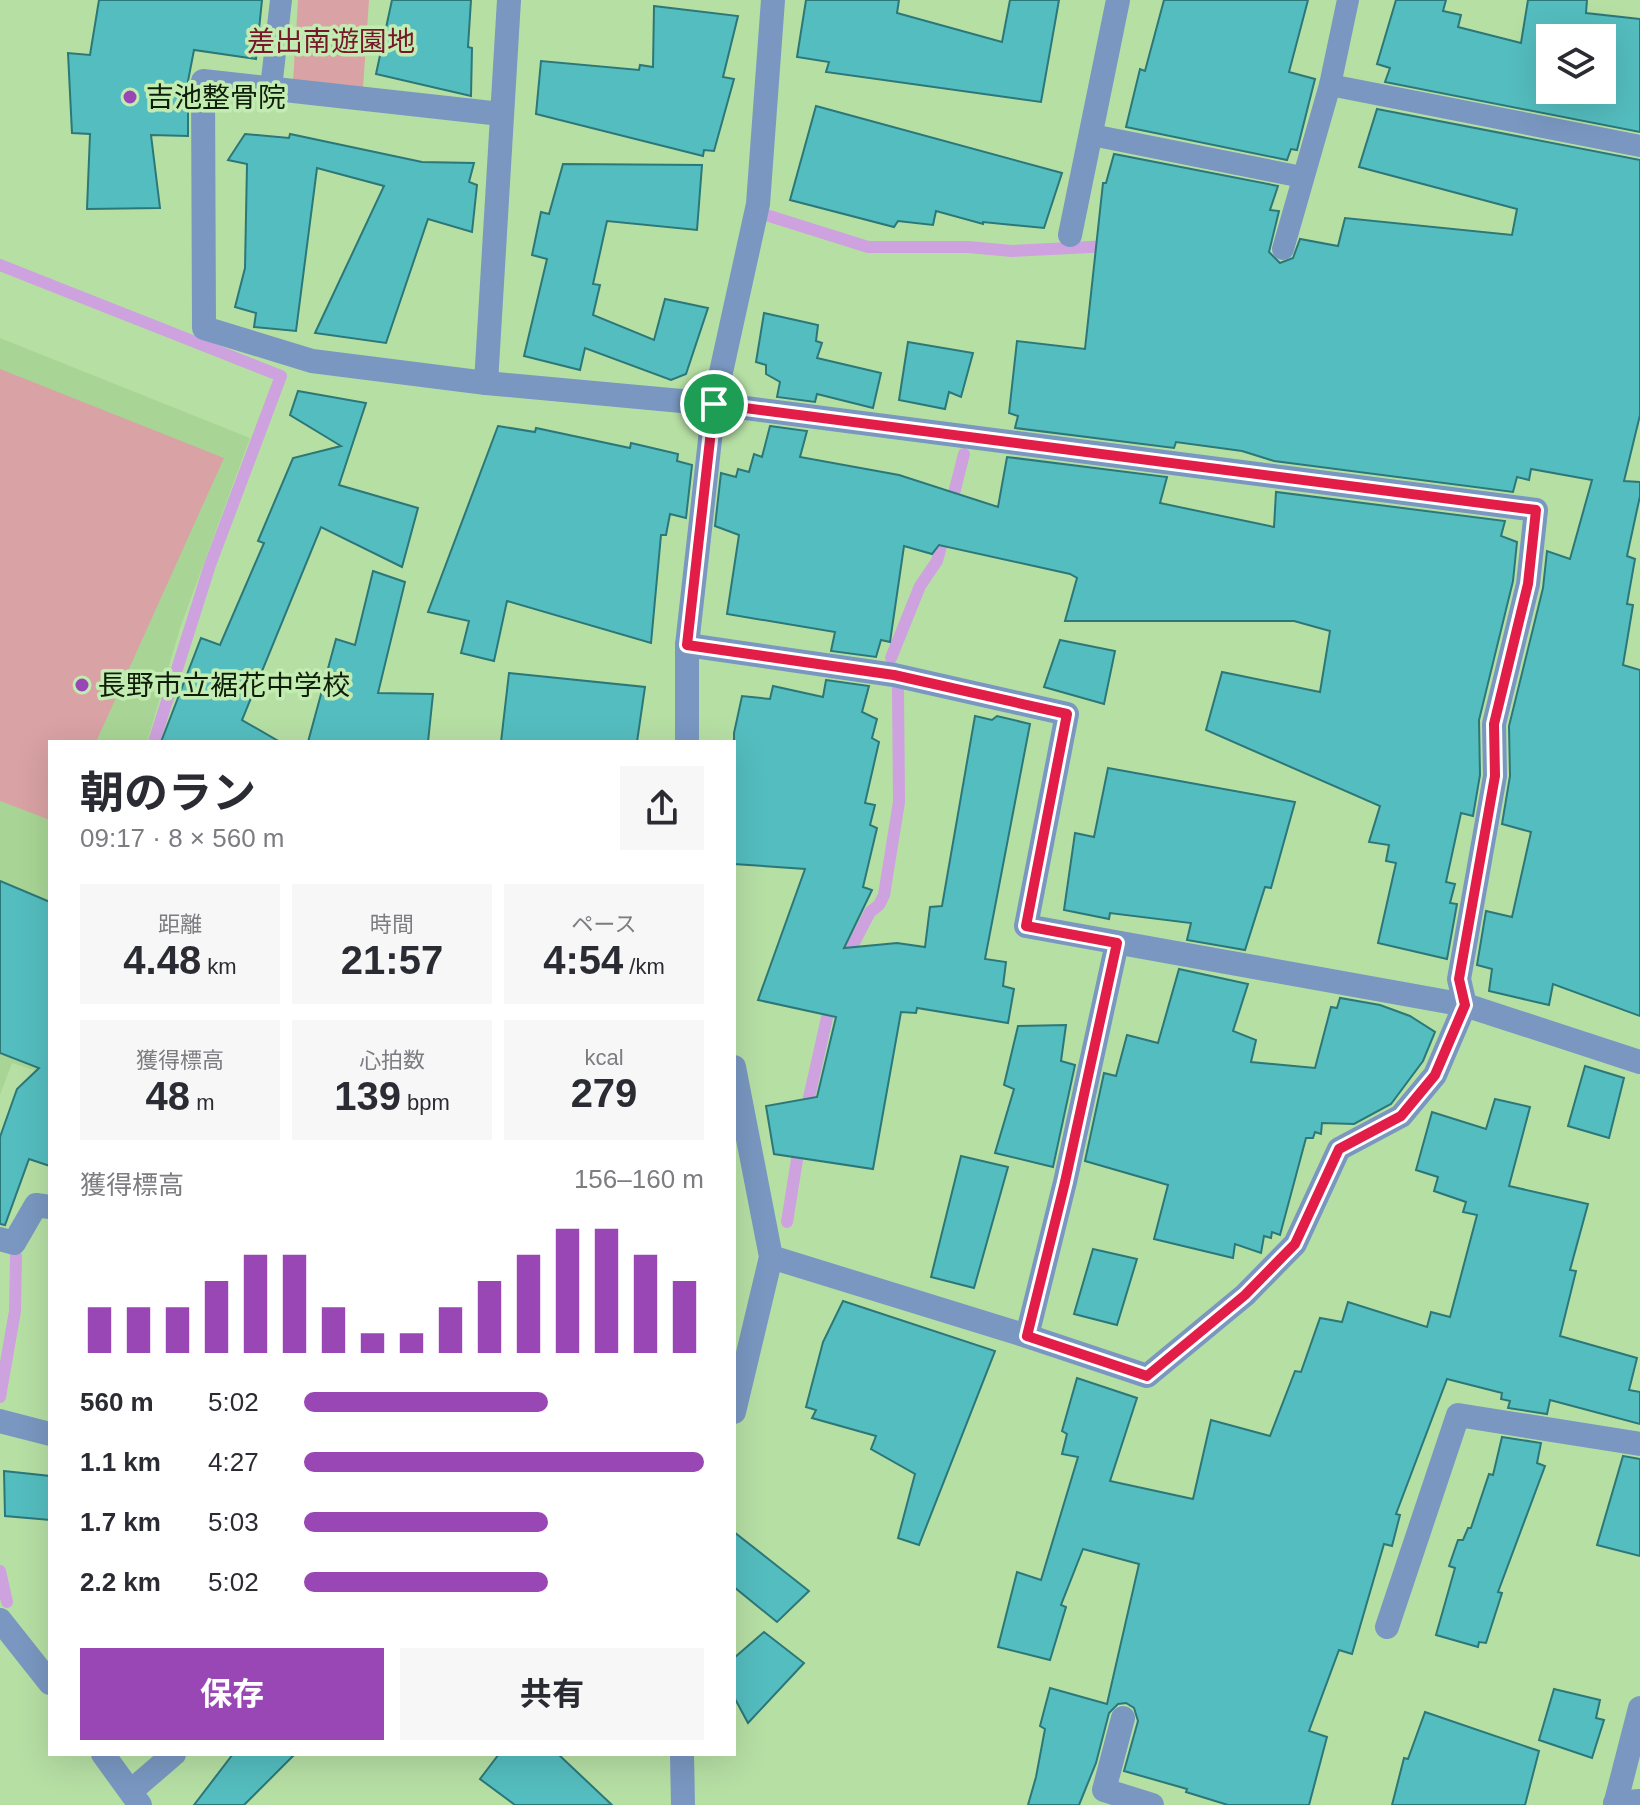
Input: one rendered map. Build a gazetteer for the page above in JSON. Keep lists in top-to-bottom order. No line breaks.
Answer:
{"parks":["差出南遊園地"],"places":["吉池整骨院","長野市立裾花中学校"],"page":{"heading":["朝のラン","09:17 · 8 × 560 m"],"stats":[["距離","4.48 km"],["時間","21:57"],["ペース","4:54 /km"],["獲得標高","48 m"],["心拍数","139 bpm"],["kcal","279"]],"chart":["獲得標高","156–160 m"],"list":[{"name":"560 m","note":"5:02"},{"name":"1.1 km","note":"4:27"},{"name":"1.7 km","note":"5:03"},{"name":"2.2 km","note":"5:02"}],"buttons":["保存","共有"]}}
